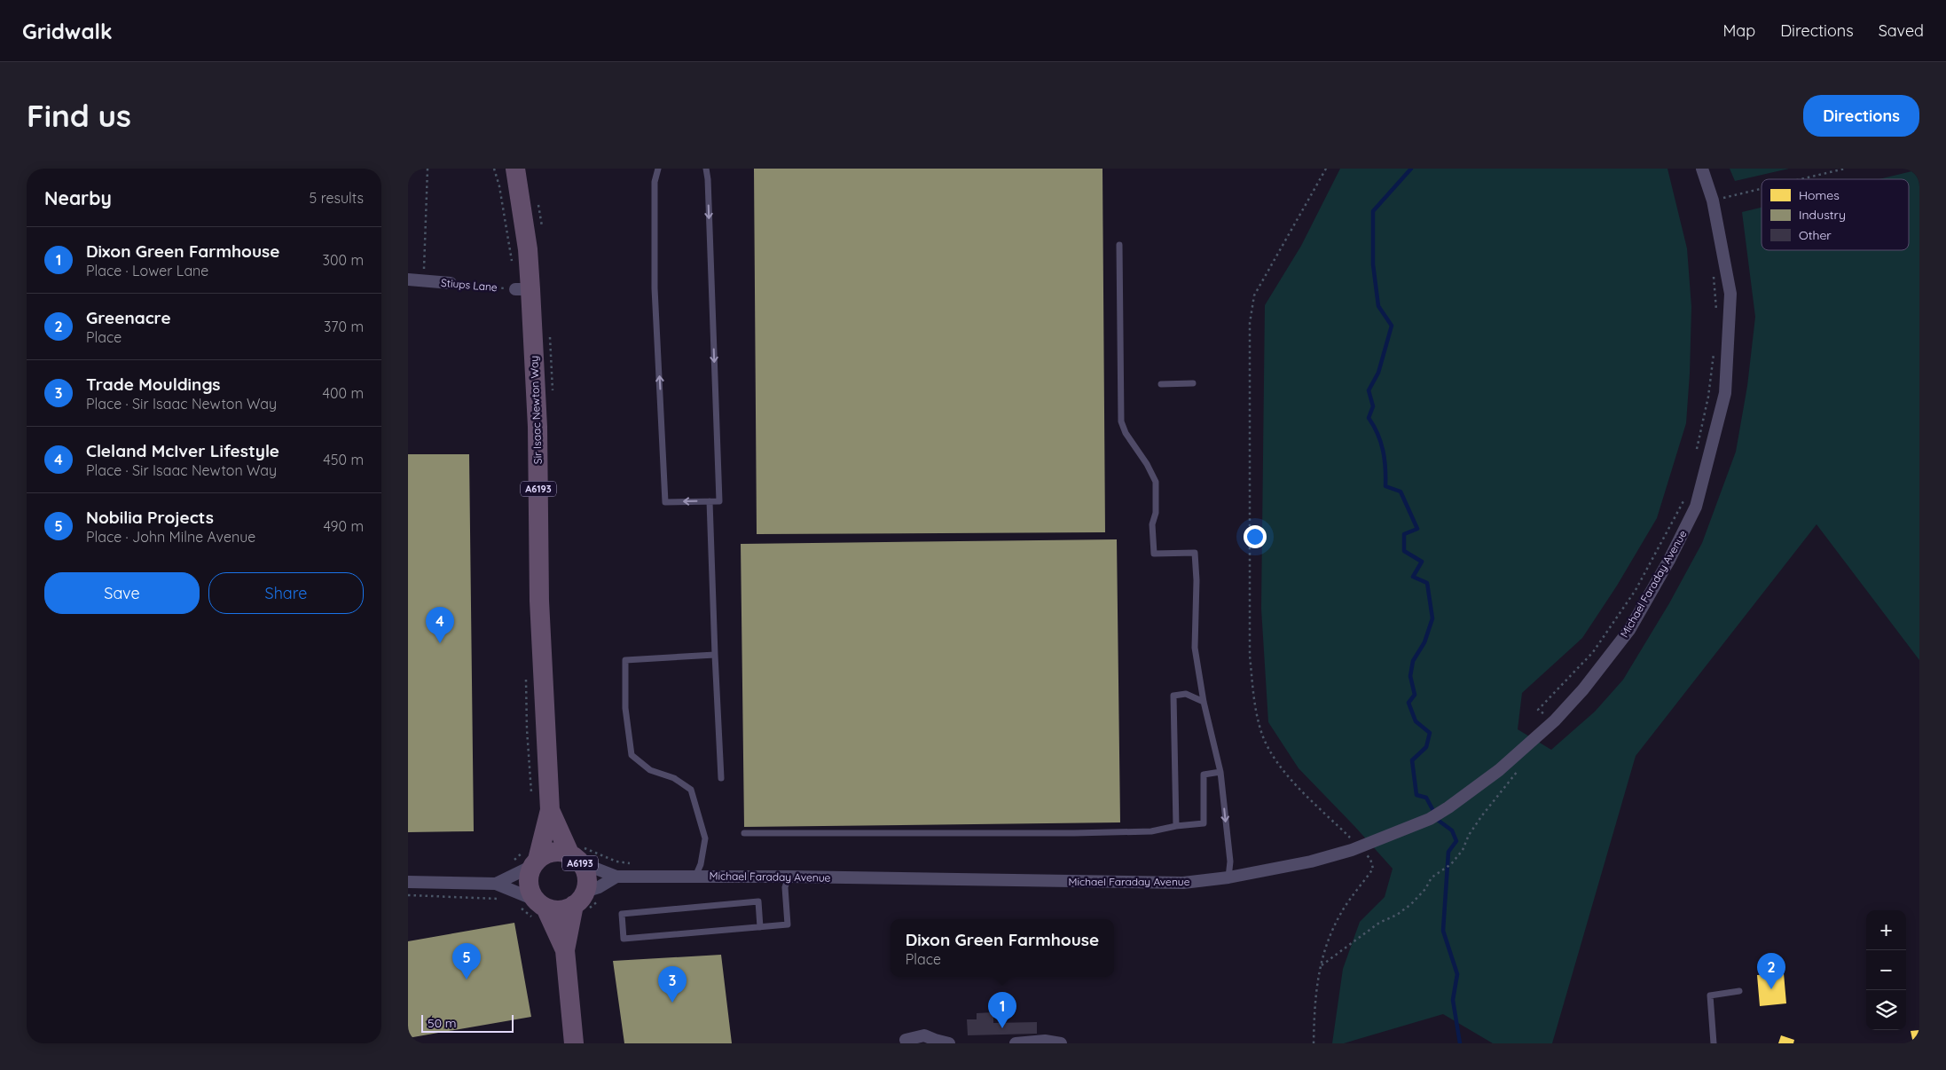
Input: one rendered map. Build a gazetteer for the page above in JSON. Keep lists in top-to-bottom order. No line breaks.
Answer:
{"streets":{"highway":["Sir Isaac Newton Way","A6193"],"street":["Stiups Lane","Michael Faraday Avenue"]},"crossings":[["Stiups Lane","Sir Isaac Newton Way"],["Sir Isaac Newton Way","A6193"]],"legend":["Homes","Industry","Other"],"scale_bar":"50 m","page":{"header":"Gridwalk","nav":["Map","Directions","Saved"],"buttons":["Directions",["Save","Share"]],"title":"Find us","heading":["Nearby","5 results"],"list":[{"mark":"1","name":"Dixon Green Farmhouse","note":"Place · Lower Lane","value":"300 m"},{"mark":"2","name":"Greenacre","note":"Place","value":"370 m"},{"mark":"3","name":"Trade Mouldings","note":"Place · Sir Isaac Newton Way","value":"400 m"},{"mark":"4","name":"Cleland McIver Lifestyle","note":"Place · Sir Isaac Newton Way","value":"450 m"},{"mark":"5","name":"Nobilia Projects","note":"Place · John Milne Avenue","value":"490 m"}],"pins":["4","5","2","3","1"],"map_buttons":["+","−"],"popup":["Dixon Green Farmhouse","Place"],"scale":"50 m"}}
